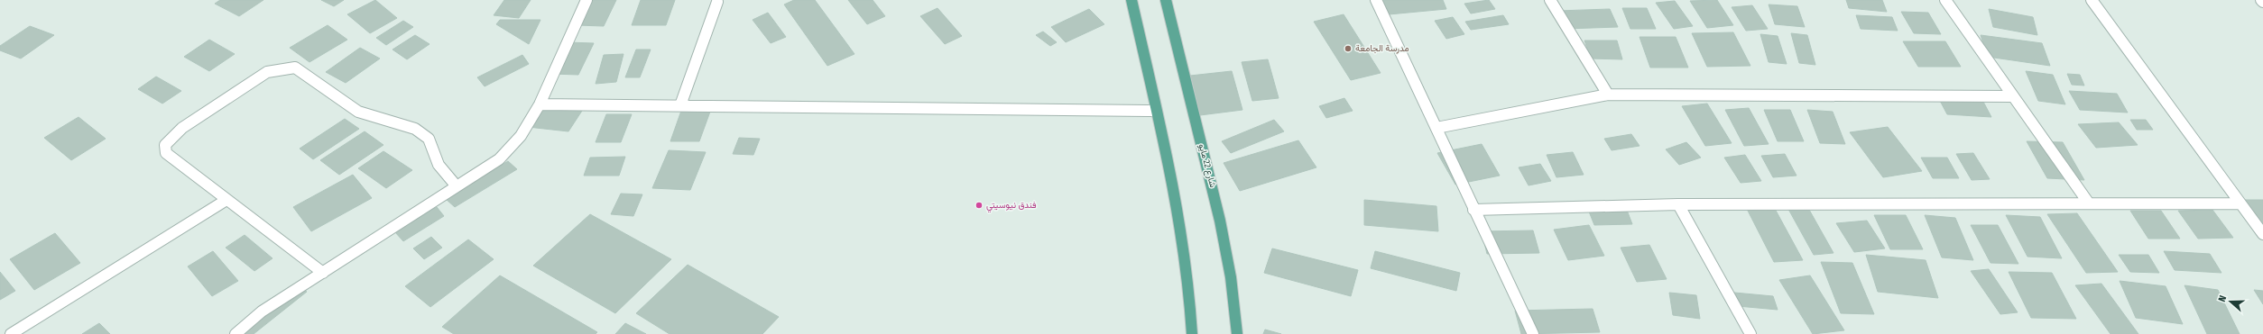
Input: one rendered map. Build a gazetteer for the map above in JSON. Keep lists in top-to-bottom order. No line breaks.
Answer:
{"streets":{"main road":["شارع 22 مايو"]},"places":["مدرسة الجامعة","فندق نيوسيتي"],"north":"left"}
